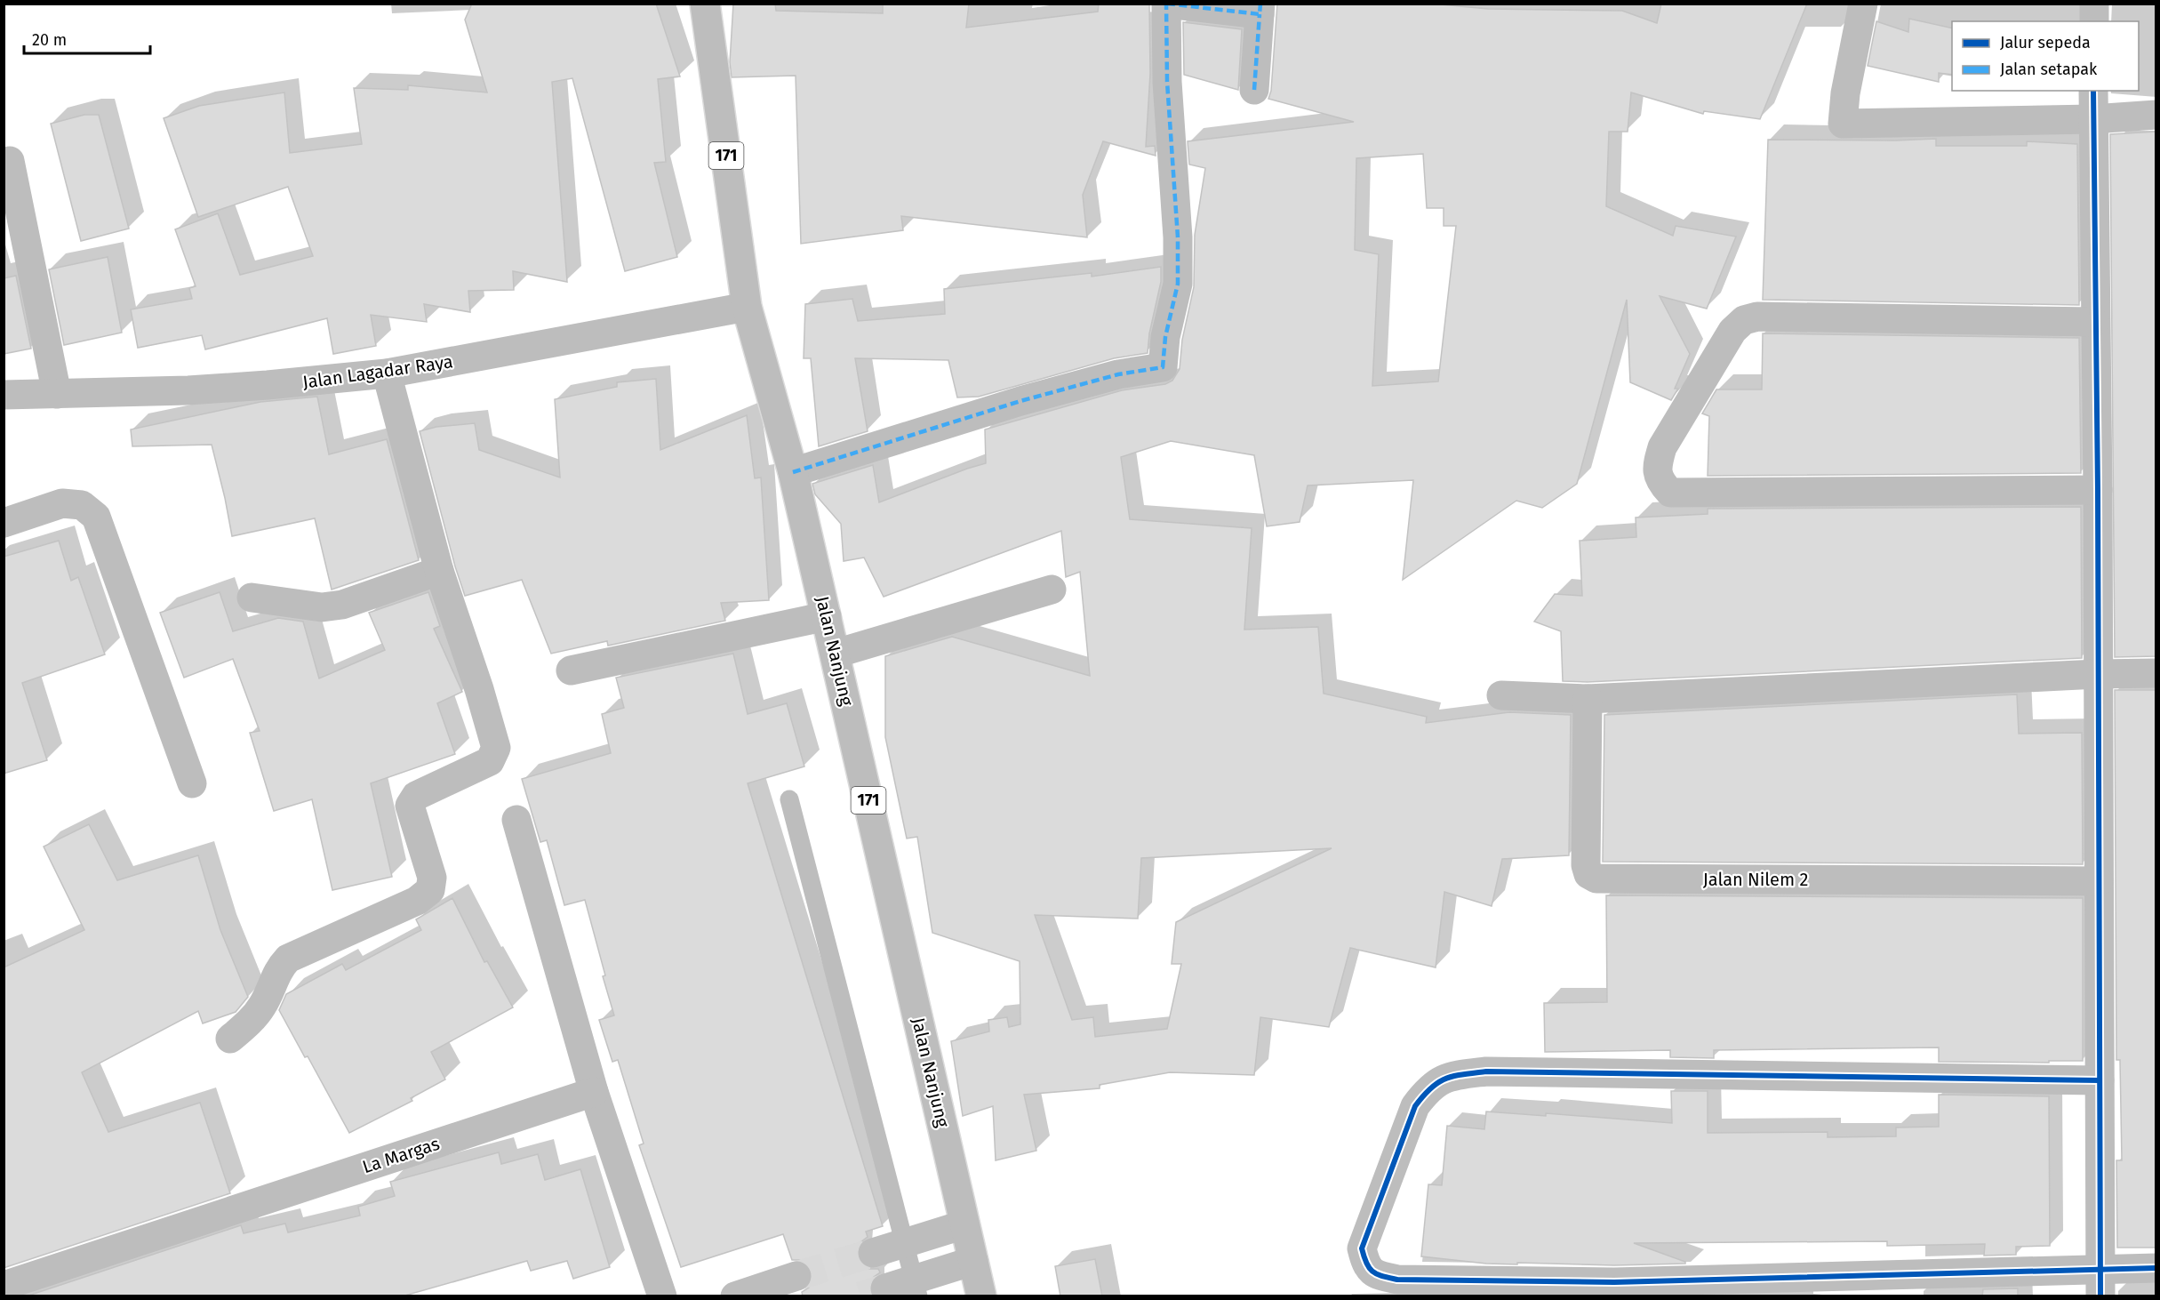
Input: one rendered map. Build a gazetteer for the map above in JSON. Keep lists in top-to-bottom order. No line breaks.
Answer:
{"streets":{"street":["171","Jalan Lagadar Raya","Jalan Nanjung","Jalan Nilem 2","La Margas"]},"crossings":[["Jalan Lagadar Raya","Jalan Nanjung"]],"legend":["Jalur sepeda","Jalan setapak"],"scale_bar":"20 m"}
